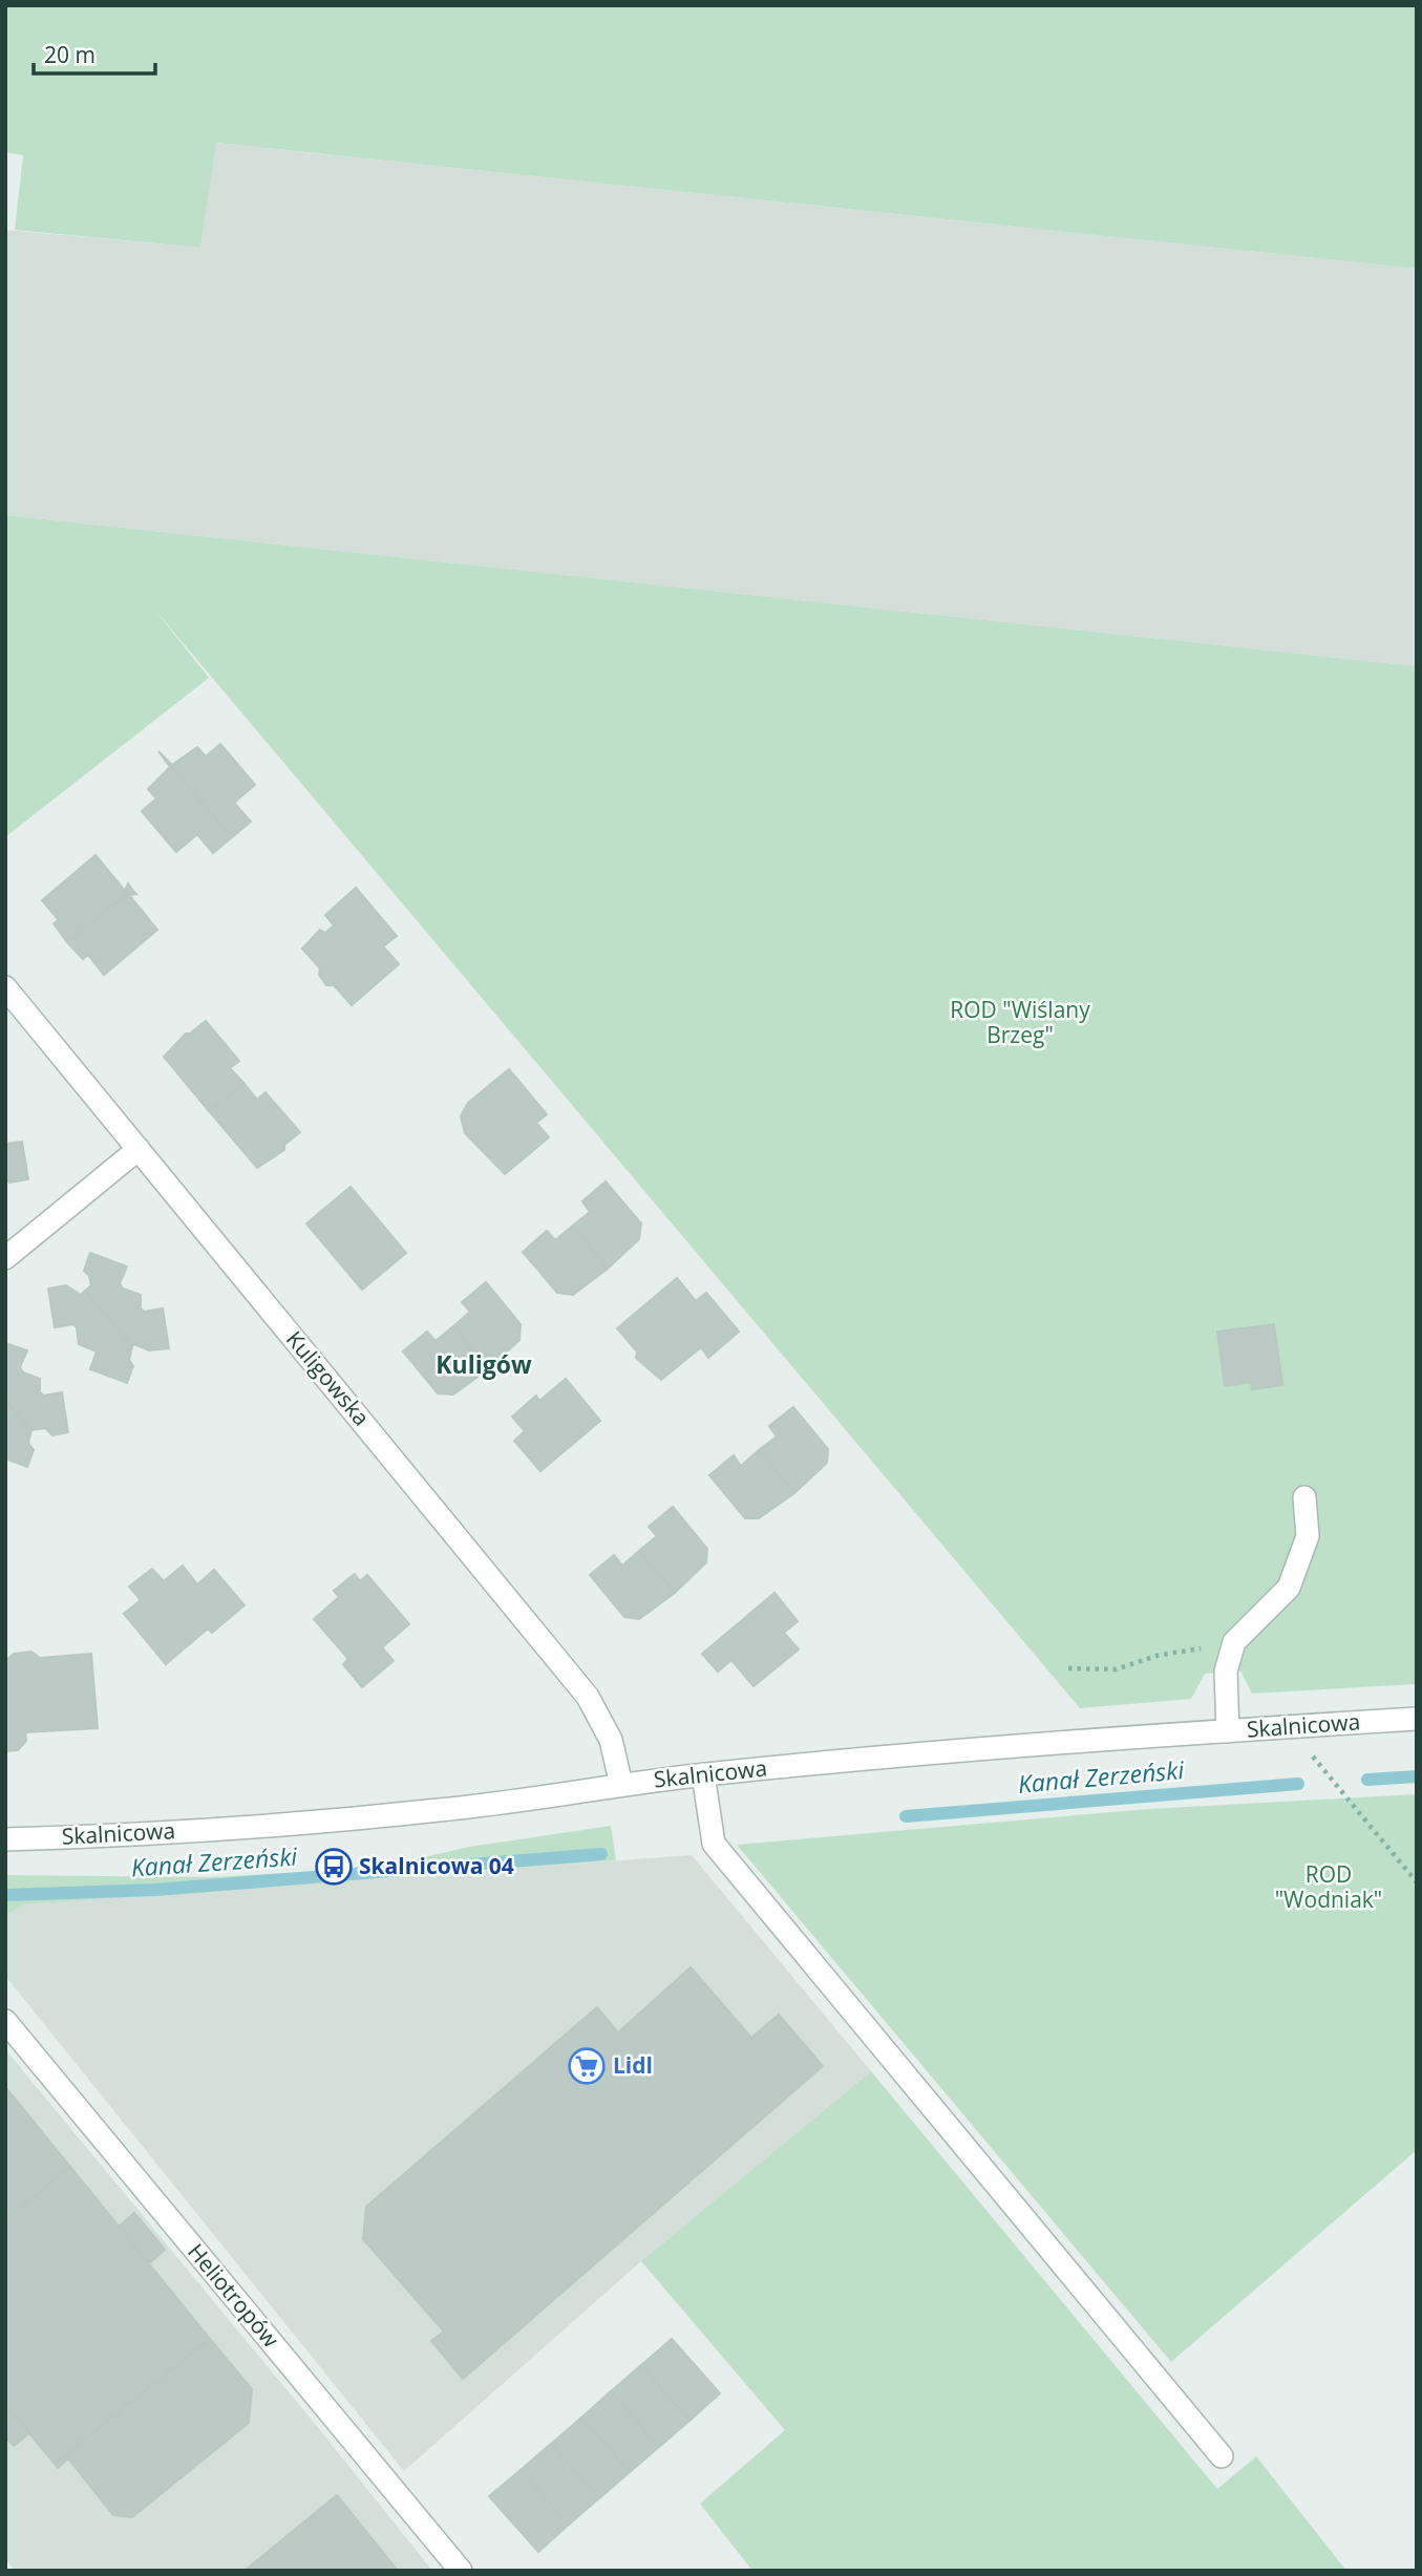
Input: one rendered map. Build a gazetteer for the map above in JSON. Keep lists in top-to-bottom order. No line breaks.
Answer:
{"streets":{"street":["Kuligowska","Skalnicowa","Heliotropów"]},"crossings":[["Kuligowska","Skalnicowa"]],"districts":["Kuligów"],"water":["Kanał Zerzeński"],"parks":["ROD \"Wiślany Brzeg\"","ROD \"Wodniak\""],"places":{"bus stop":["Skalnicowa 04"],"supermarket":["Lidl"]},"scale_bar":"20 m"}
